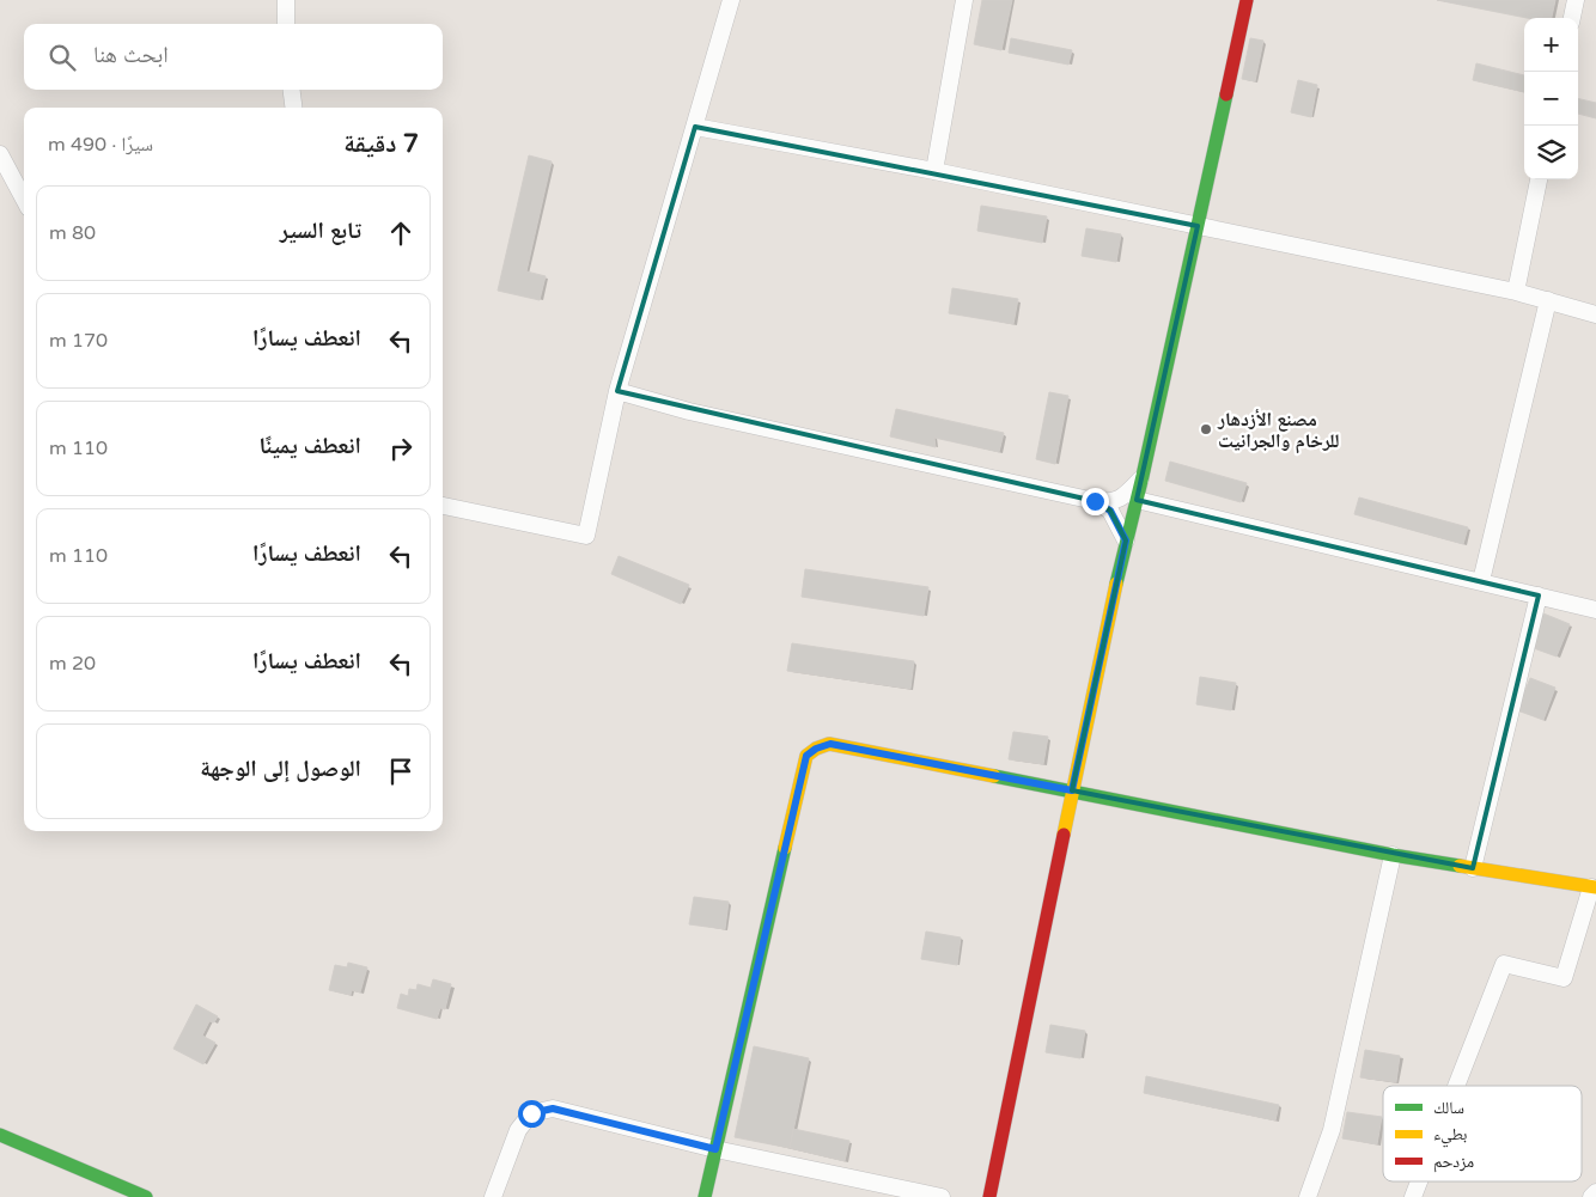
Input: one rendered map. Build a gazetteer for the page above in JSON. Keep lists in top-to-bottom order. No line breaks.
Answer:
{"places":["مصنع الأزدهار للرخام والجرانيت"],"legend":["سالك","بطيء","مزدحم"],"page":{"map_buttons":["+","−"],"search":"ابحث هنا","heading":["7 دقيقة","سيرًا · 490 m"],"list":[["تابع السير","80 m"],["انعطف يسارًا","170 m"],["انعطف يمينًا","110 m"],["انعطف يسارًا","110 m"],["انعطف يسارًا","20 m"],"الوصول إلى الوجهة"]}}
